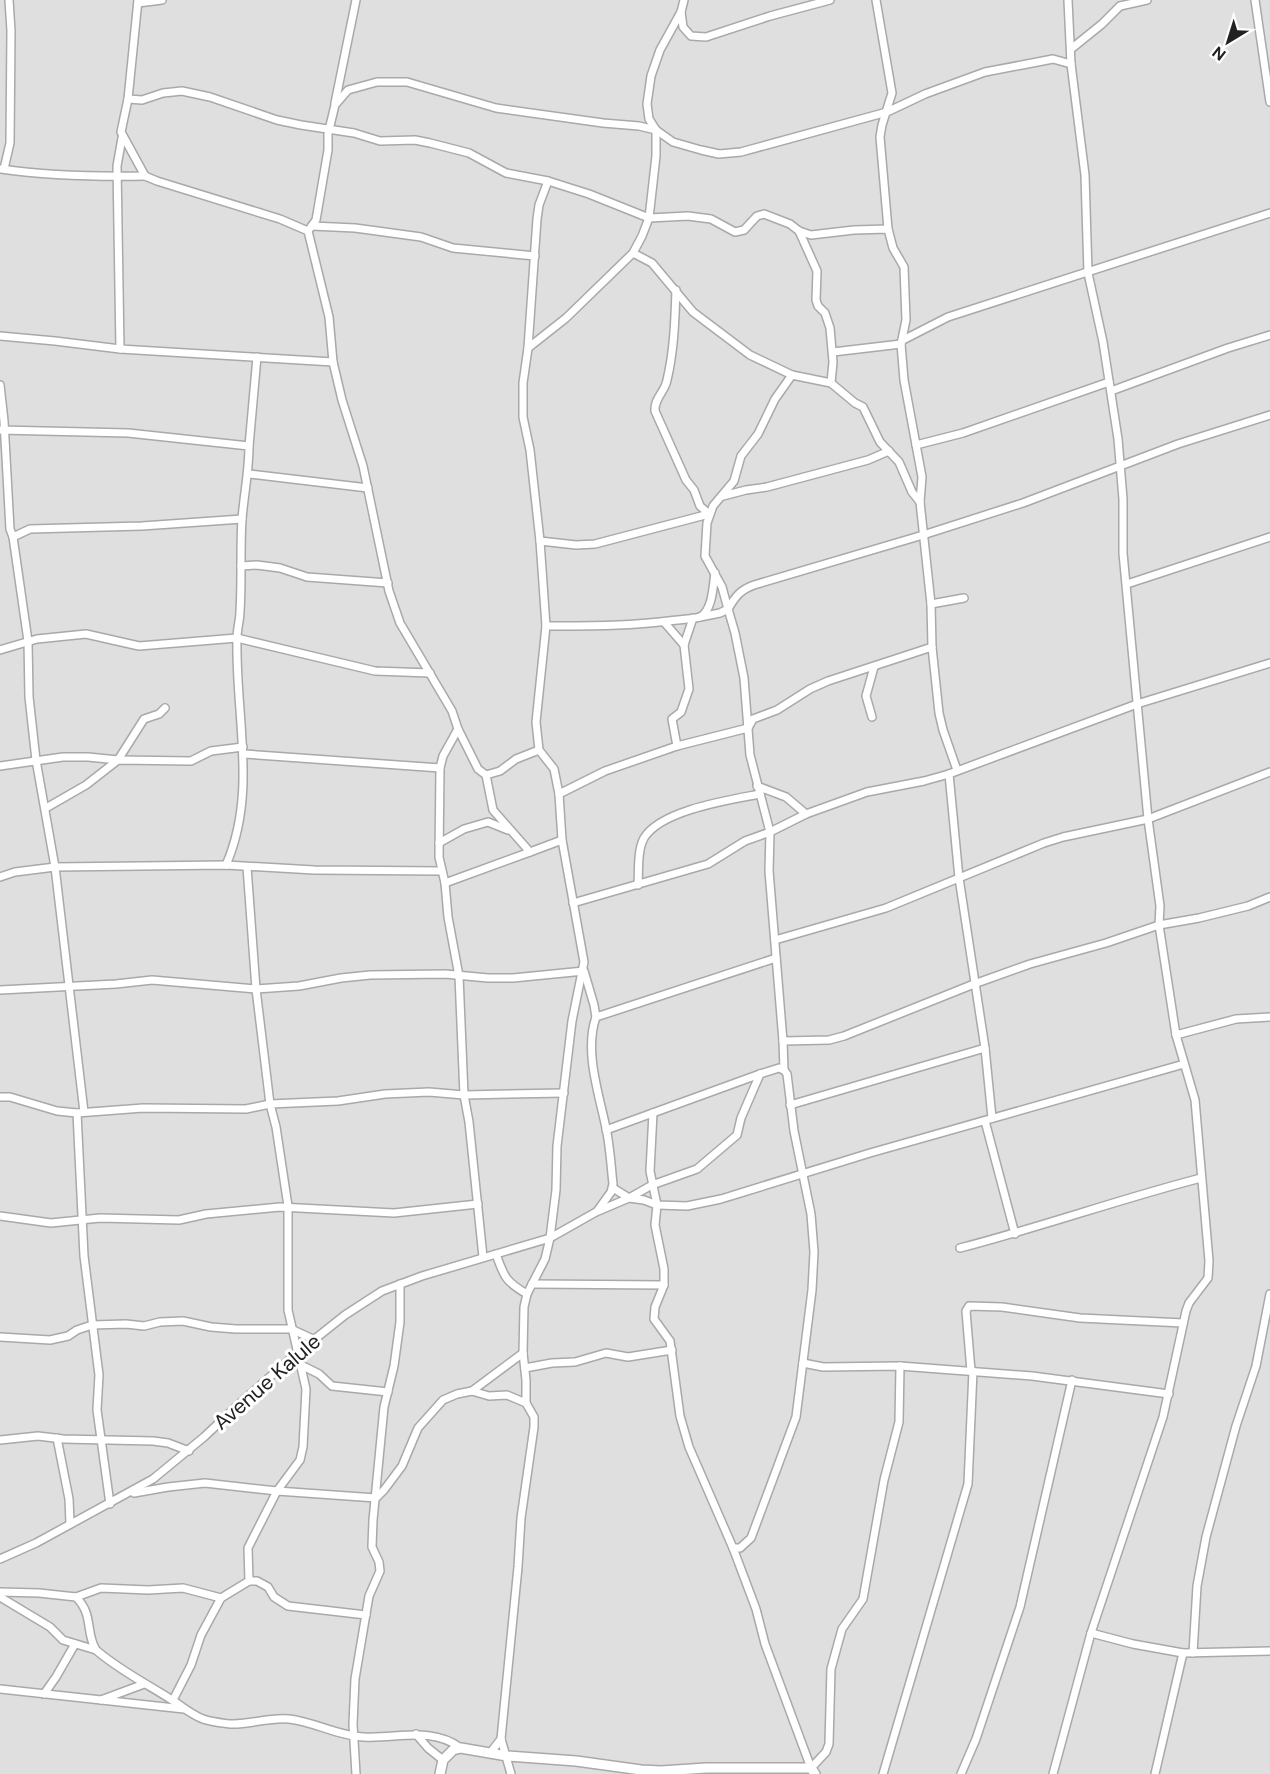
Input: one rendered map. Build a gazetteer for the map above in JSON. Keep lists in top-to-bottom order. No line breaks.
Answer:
{"streets":{"street":["Avenue Kalule"]},"north":"bottom left"}
